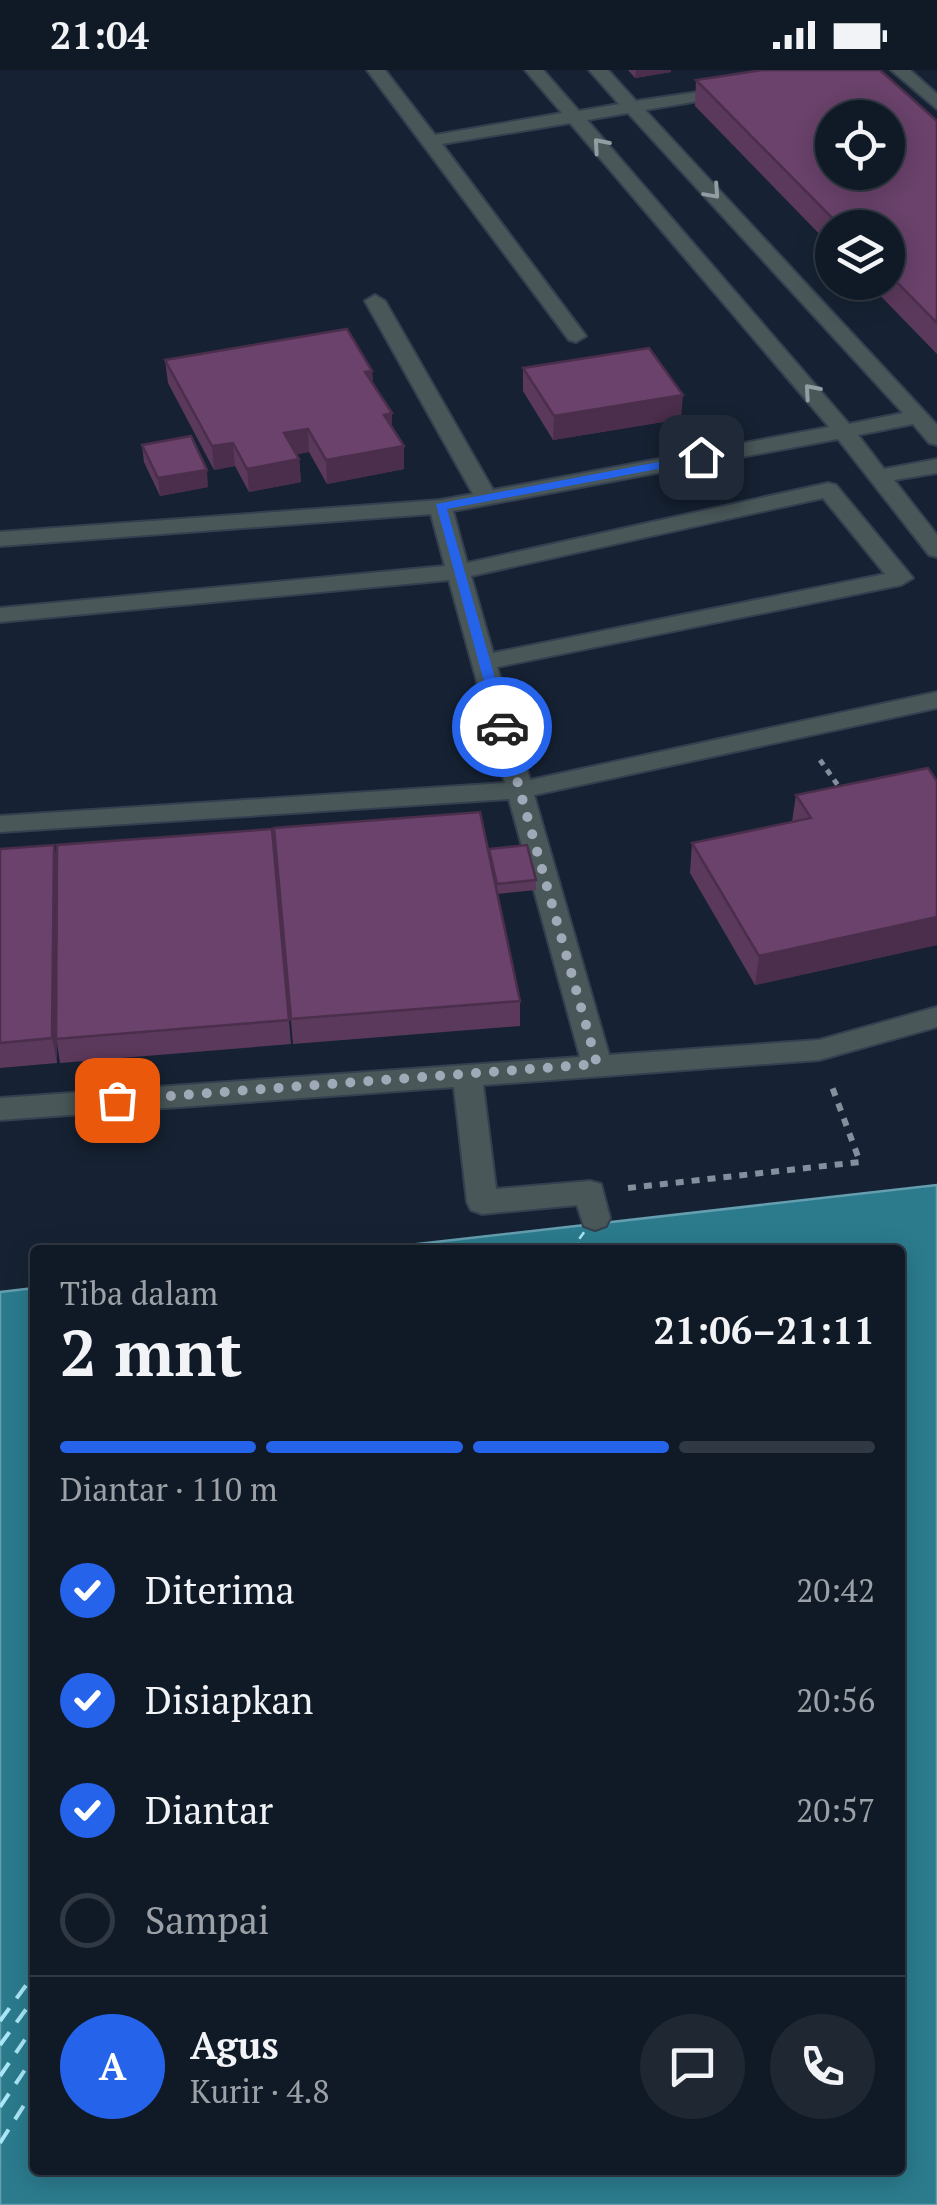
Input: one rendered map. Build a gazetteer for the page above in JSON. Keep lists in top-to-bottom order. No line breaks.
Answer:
{"page":{"status":"21:04","heading":["2 mnt","Tiba dalam","21:06–21:11"],"panel":["Agus","Kurir · 4.8"],"bar":"Diantar · 110 m","list":[["Diterima","20:42"],["Disiapkan","20:56"],["Diantar","20:57"],"Sampai"],"round":"A"}}
